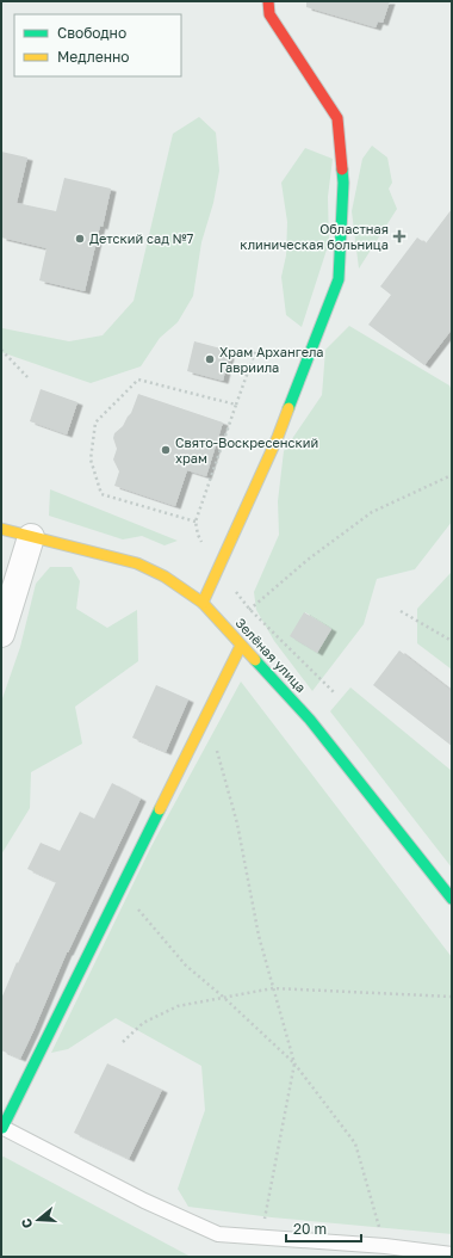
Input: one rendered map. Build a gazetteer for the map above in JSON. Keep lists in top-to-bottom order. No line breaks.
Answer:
{"streets":{"street":["Зелёная улица"]},"places":{"health":["Областная клиническая больница"],"other":["Детский сад №7","Храм Архангела Гавриила","Свято-Воскресенский храм"]},"legend":["Свободно","Медленно"],"scale_bar":"20 m","north":"left"}
